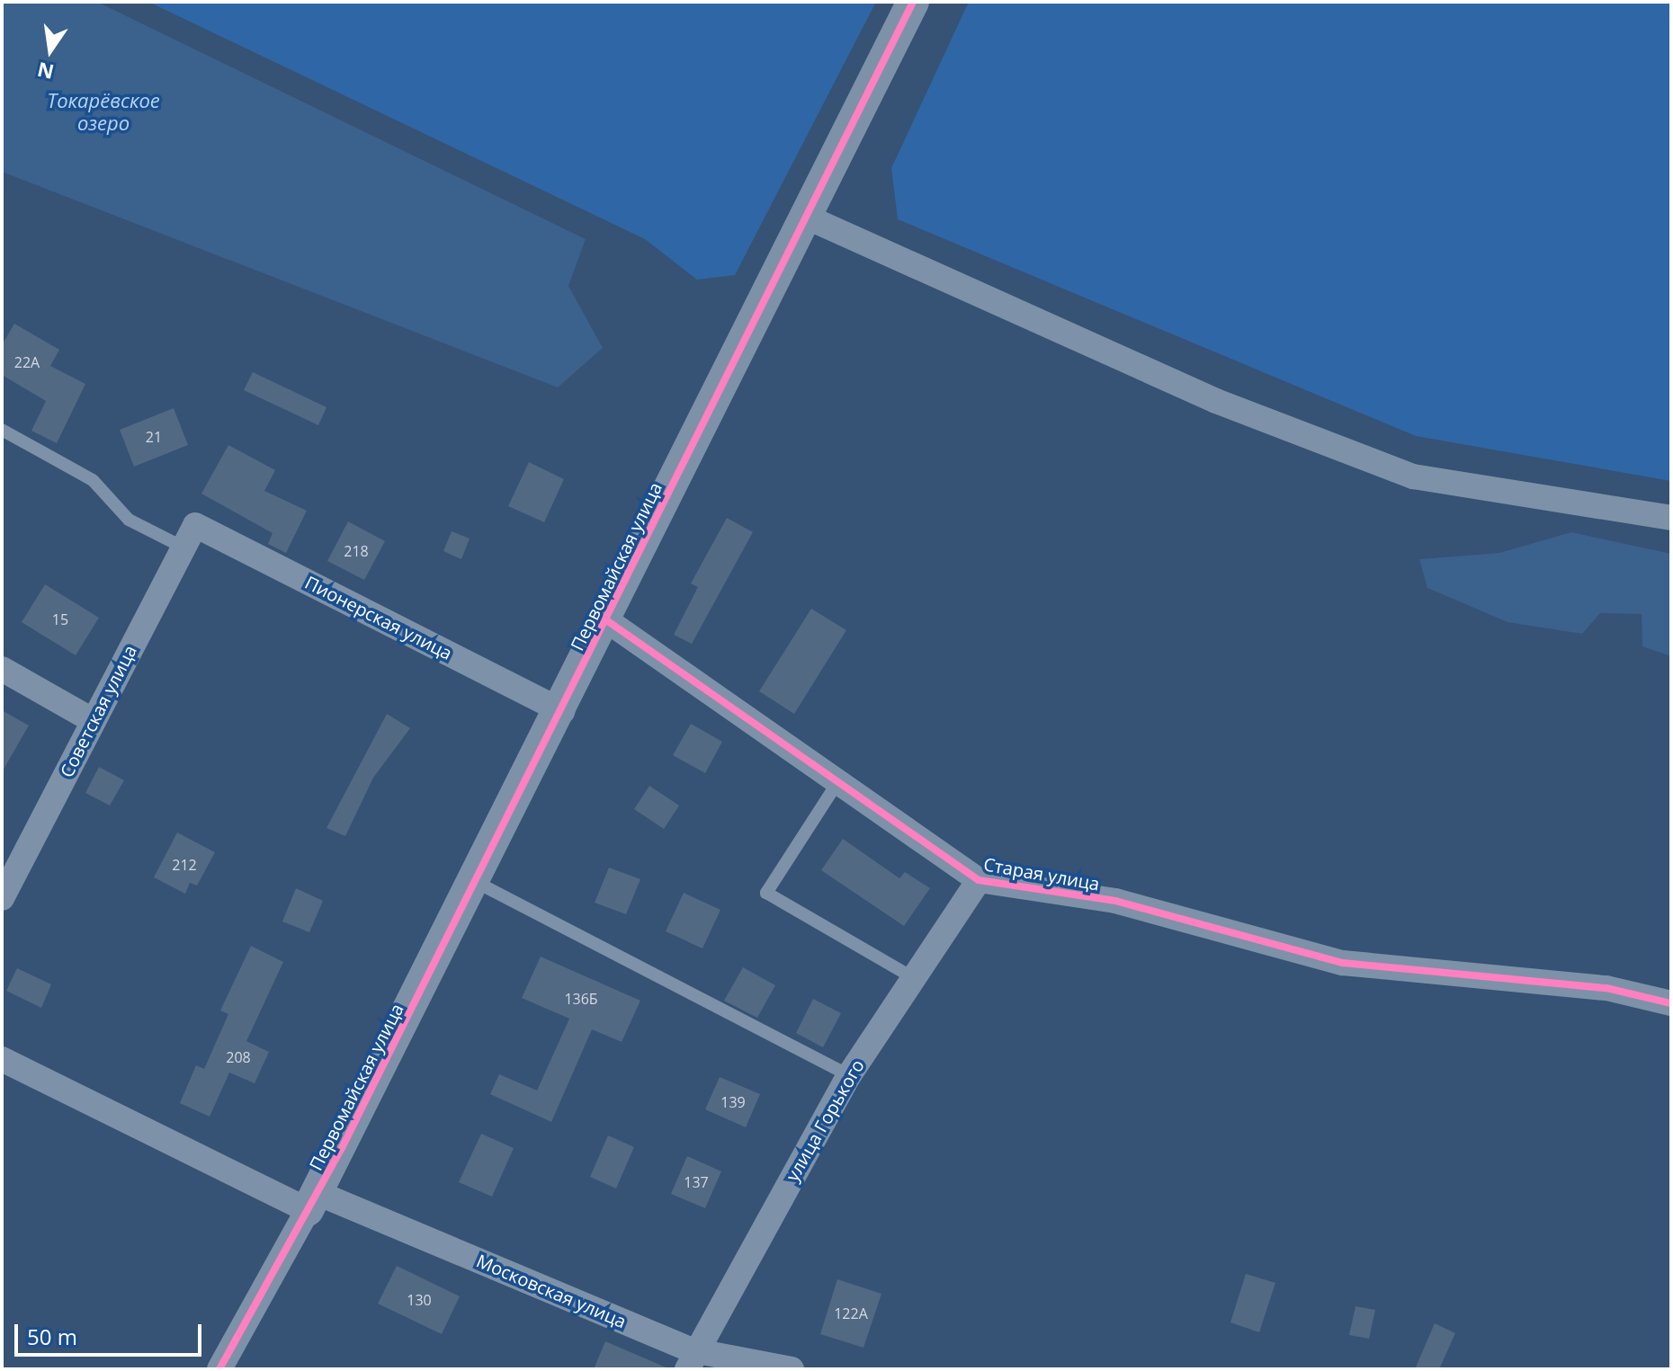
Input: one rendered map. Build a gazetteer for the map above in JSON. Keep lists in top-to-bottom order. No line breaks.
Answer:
{"streets":{"street":["Первомайская улица","Пионерская улица","Советская улица","Старая улица","улица Горького","Московская улица"]},"crossings":[["Первомайская улица","Пионерская улица"],["Первомайская улица","Старая улица"],["Первомайская улица","Московская улица"],["Пионерская улица","Советская улица"],["Старая улица","улица Горького"],["улица Горького","Московская улица"]],"water":["Токарёвское озеро"],"house_numbers":["22А","21","218","15","212","136Б","208","139","137","130","122А"],"scale_bar":"50 m","north":"bottom"}
